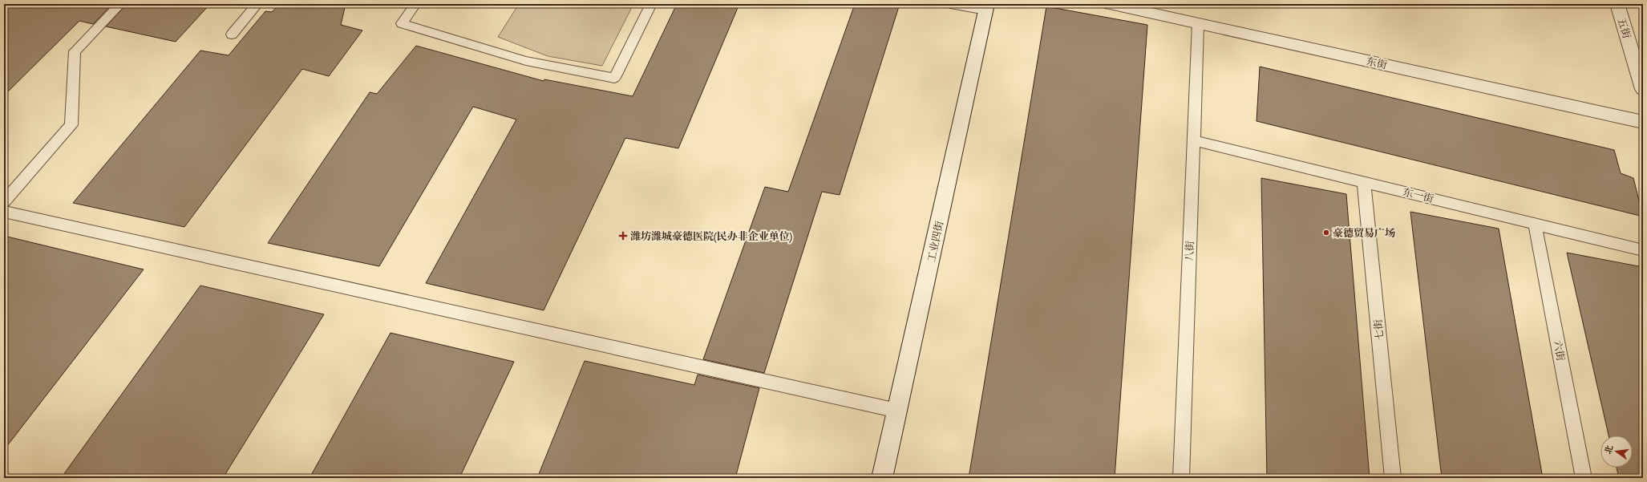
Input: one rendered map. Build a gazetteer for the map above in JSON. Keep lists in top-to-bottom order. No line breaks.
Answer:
{"streets":{"street":["五街","东街","工业四街"],"lane":["东一街","八街","七街","六街"]},"crossings":[["东街","八街"],["东一街","八街"],["东一街","七街"],["东一街","六街"]],"places":{"other":["豪德贸易广场"],"health":["潍坊潍城豪德医院(民办非企业单位)"]},"north":"left"}
